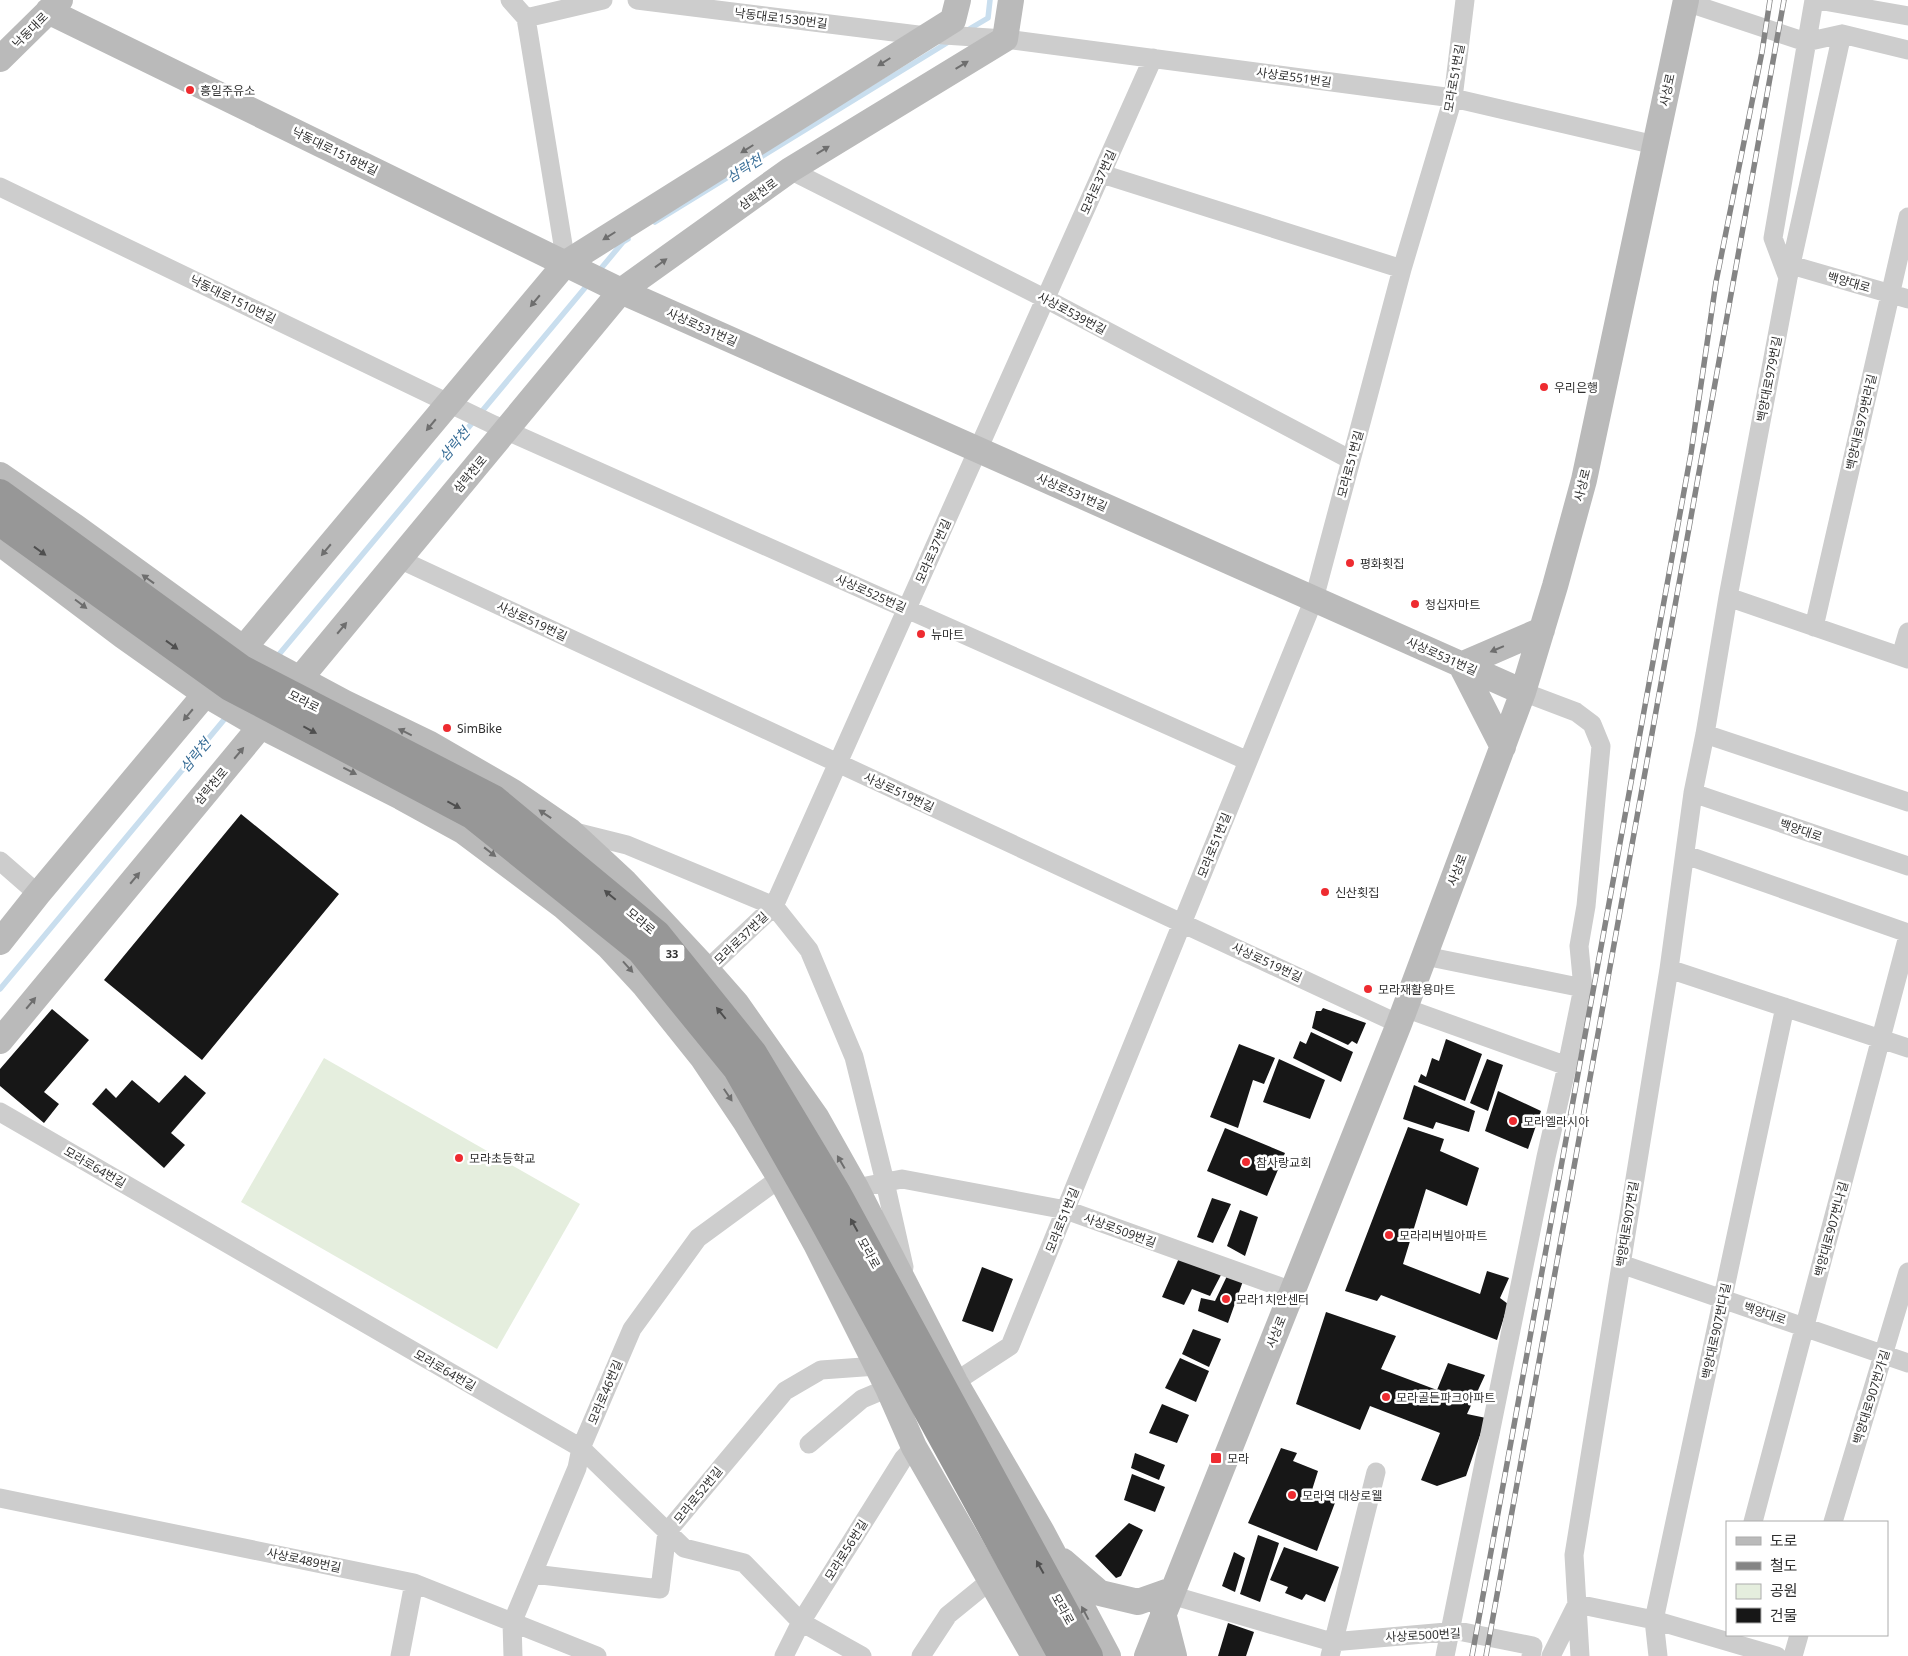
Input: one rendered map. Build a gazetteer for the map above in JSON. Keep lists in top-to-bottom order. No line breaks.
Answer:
{"streets":{"highway":["모라로","33"],"main road":["낙동대로","사상로","낙동대로1518번길","삼락천로","사상로531번길"],"street":["낙동대로1530번길","사상로551번길","모라로51번길","모라로37번길","백양대로","낙동대로1510번길","사상로539번길","백양대로979번길","백양대로979번라길","사상로525번길","사상로519번길","모라로64번길","백양대로907번길","백양대로907번나길","사상로509번길","백양대로907번다길","모라로46번길","백양대로907번가길","모라로52번길","모라로56번길","사상로489번길","사상로500번길"]},"crossings":[["낙동대로1530번길","사상로551번길"],["낙동대로","낙동대로1518번길"],["사상로551번길","모라로51번길"],["사상로551번길","사상로"],["사상로551번길","모라로37번길"],["사상로551번길","삼락천로"],["모라로51번길","사상로539번길"],["모라로51번길","사상로531번길"],["모라로51번길","사상로525번길"],["모라로51번길","사상로519번길"],["모라로51번길","모라로"],["모라로51번길","사상로509번길"],["사상로","사상로531번길"],["사상로","사상로519번길"],["사상로","사상로509번길"],["사상로","사상로500번길"],["낙동대로1518번길","삼락천로"],["낙동대로1518번길","사상로531번길"],["모라로37번길","사상로539번길"],["모라로37번길","사상로531번길"],["모라로37번길","사상로525번길"],["모라로37번길","사상로519번길"],["모라로37번길","모라로"],["삼락천로","낙동대로1510번길"],["삼락천로","사상로539번길"],["삼락천로","사상로531번길"],["삼락천로","사상로525번길"],["삼락천로","사상로519번길"],["삼락천로","모라로"],["백양대로","백양대로979번길"],["백양대로","백양대로979번라길"],["백양대로","백양대로907번길"],["백양대로","백양대로907번나길"],["백양대로","백양대로907번다길"],["백양대로","백양대로907번가길"],["낙동대로1510번길","사상로525번길"],["백양대로979번길","백양대로907번길"],["모라로","사상로509번길"],["모라로64번길","모라로46번길"],["모라로64번길","모라로52번길"],["모라로64번길","모라로56번길"],["모라로46번길","모라로52번길"],["모라로46번길","사상로489번길"]],"water":["삼락천"],"places":{"other":["흥일주유소","우리은행","평화횟집","청십자마트","뉴마트","SimBike","신산횟집","모라재활용마트","모라엘라시아","모라초등학교","참사랑교회","모라리버빌아파트","모라1치안센터","모라골든파크아파트","모라역 대상로웰"],"transit":["모라"]},"legend":["도로","철도","공원","건물"]}
